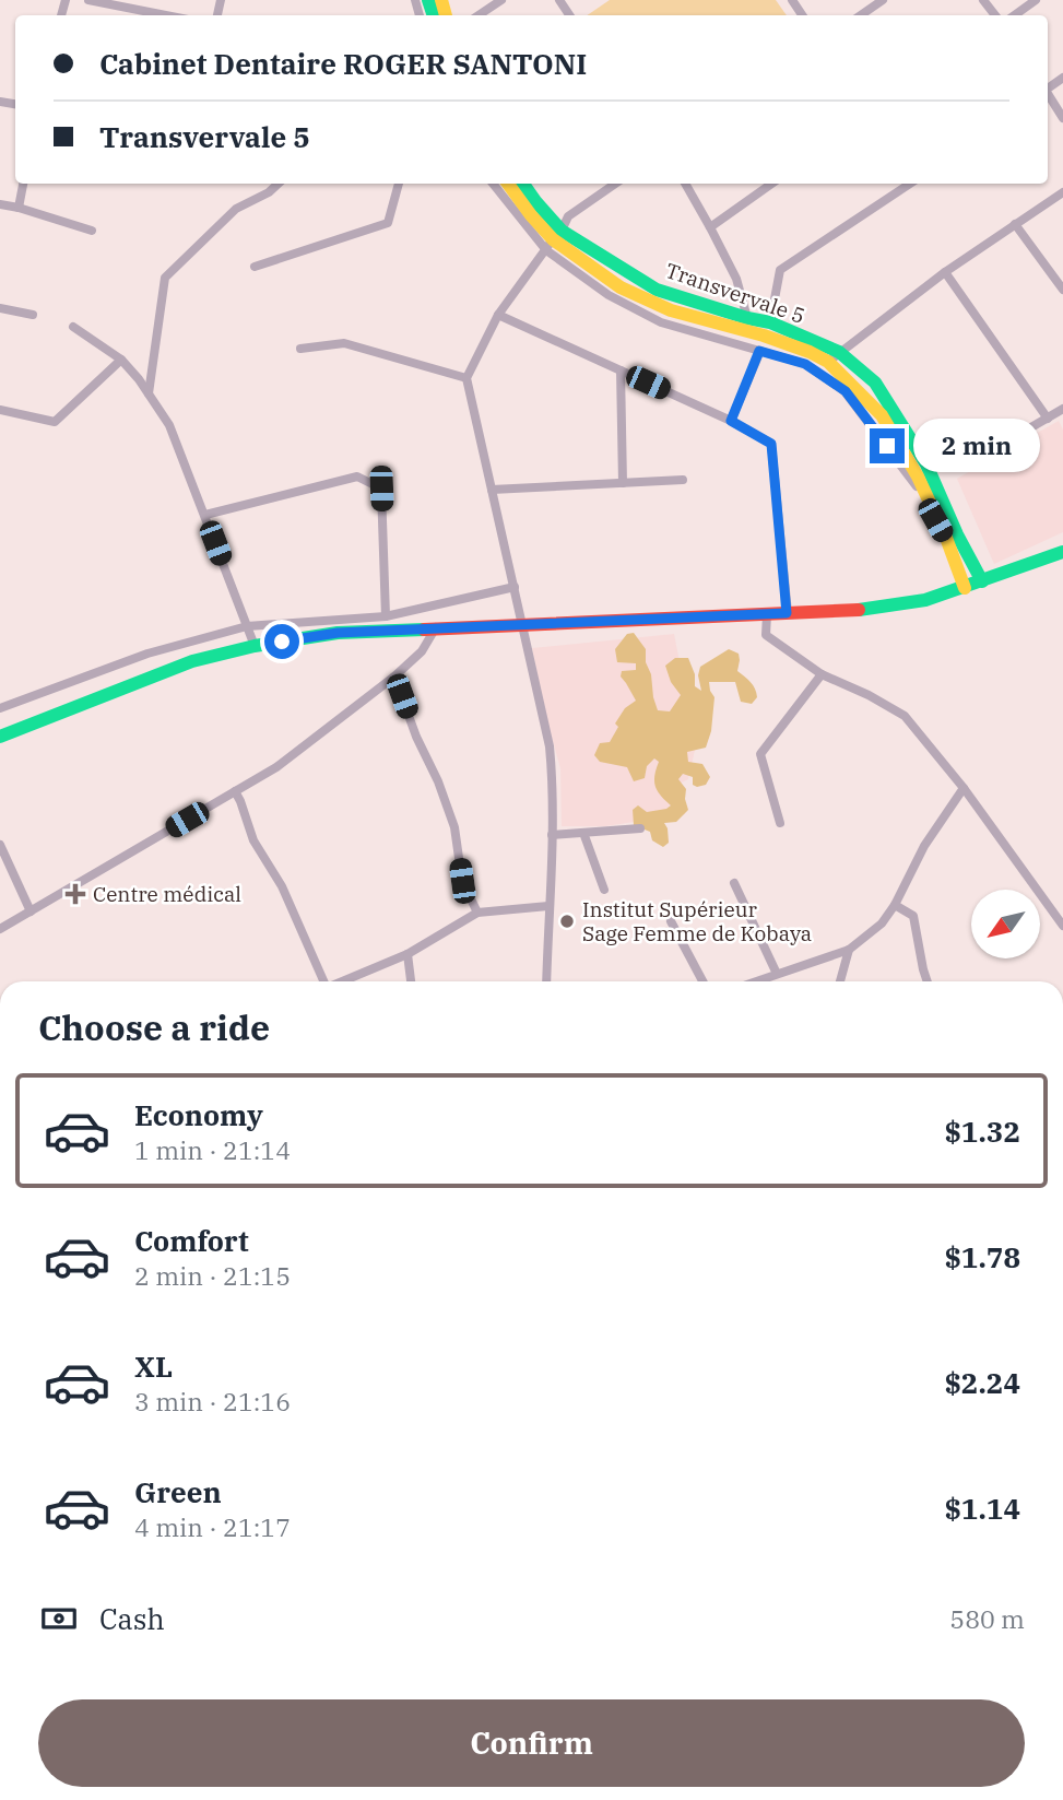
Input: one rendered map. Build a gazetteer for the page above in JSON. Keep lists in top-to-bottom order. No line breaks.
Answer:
{"streets":{"main road":["Transvervale 5"]},"places":{"health":["Centre médical"],"other":["Institut Supérieur Sage Femme de Kobaya"]},"north":"bottom left","page":{"banner":["Cabinet Dentaire ROGER SANTONI","Transvervale 5"],"bubble":"2 min","heading":"Choose a ride","list":[{"name":"Economy","note":"1 min · 21:14","value":"$1.32"},{"name":"Comfort","note":"2 min · 21:15","value":"$1.78"},{"name":"XL","note":"3 min · 21:16","value":"$2.24"},{"name":"Green","note":"4 min · 21:17","value":"$1.14"}],"pay":["Cash","580 m"],"buttons":"Confirm"}}
